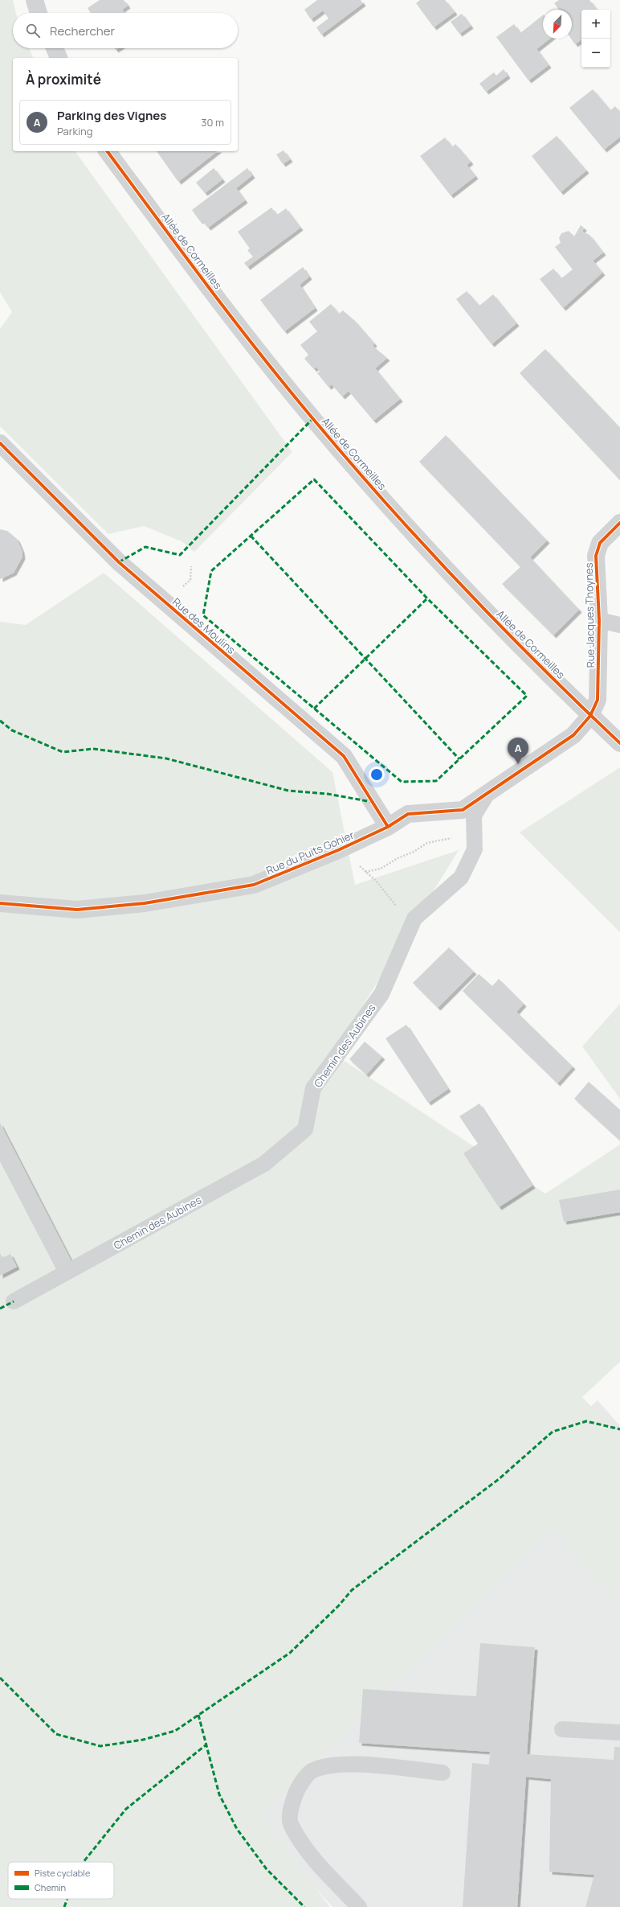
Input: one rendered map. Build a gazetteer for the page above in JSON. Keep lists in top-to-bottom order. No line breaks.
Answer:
{"streets":{"street":["Allée de Cormeilles","Rue Jacques Thoynes","Rue des Moulins","Rue du Puits Gohier"],"lane":["Chemin des Aubines"]},"crossings":[["Allée de Cormeilles","Rue Jacques Thoynes"],["Allée de Cormeilles","Rue du Puits Gohier"],["Rue Jacques Thoynes","Rue du Puits Gohier"],["Rue des Moulins","Rue du Puits Gohier"],["Rue du Puits Gohier","Chemin des Aubines"]],"legend":["Piste cyclable","Chemin"],"north":"bottom left","page":{"map_buttons":["+","−"],"search":"Rechercher","heading":"À proximité","list":[{"mark":"A","name":"Parking des Vignes","note":"Parking","value":"30 m"}],"pins":"A"}}
